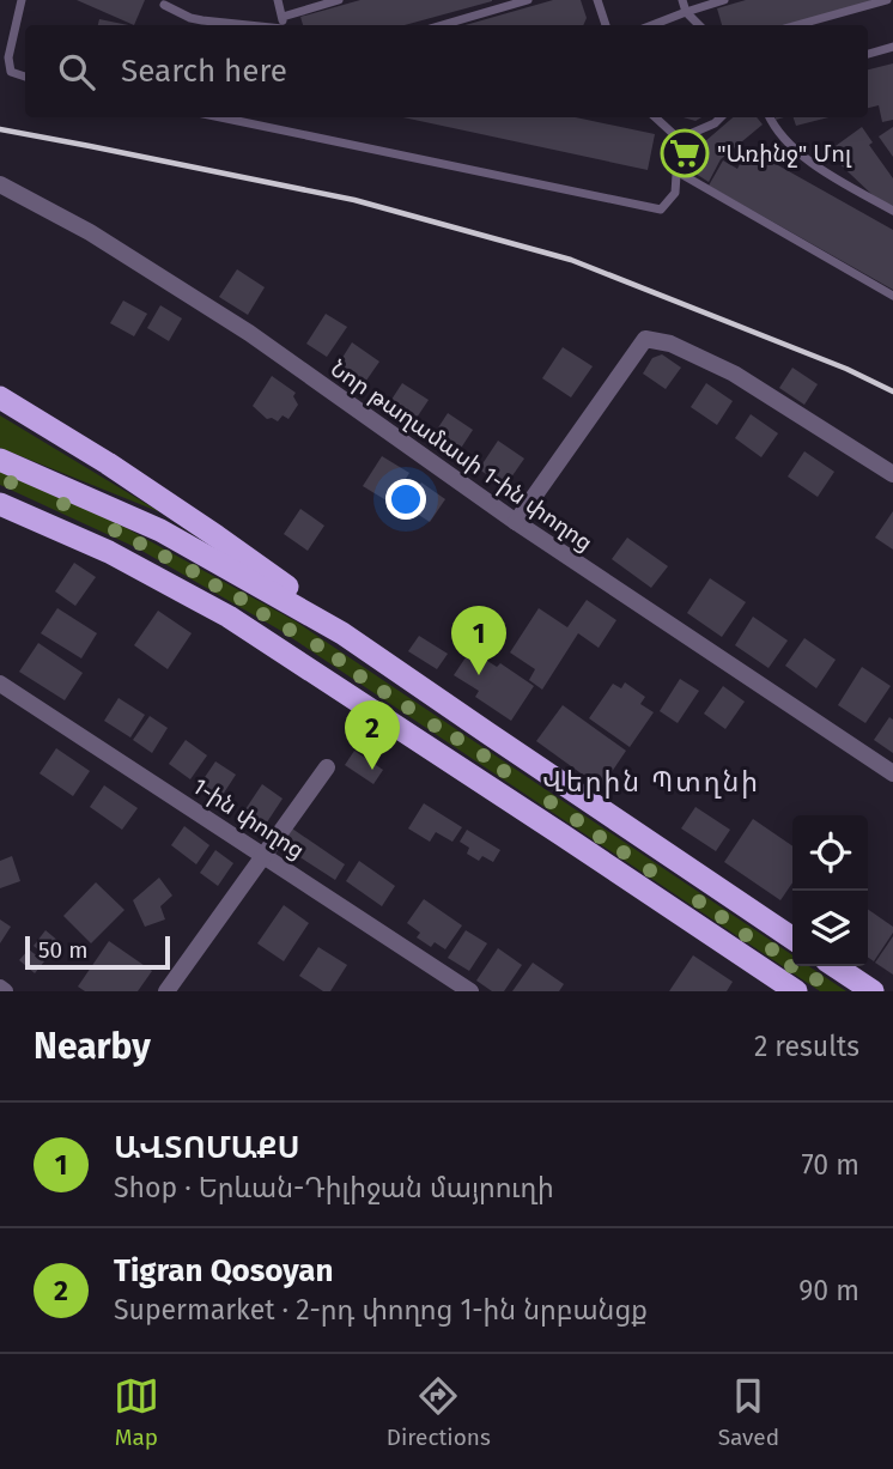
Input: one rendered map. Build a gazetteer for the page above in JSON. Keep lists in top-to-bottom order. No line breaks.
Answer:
{"streets":{"street":["Նոր թաղամասի 1-ին փողոց","1-ին փողոց"]},"districts":["Վերին Պտղնի"],"places":{"supermarket":["\"Առինջ\" Մոլ"]},"scale_bar":"50 m","page":{"search":"Search here","pins":["1","2"],"scale":"50 m","heading":["Nearby","2 results"],"list":[{"mark":"1","name":"ԱՎՏՈՄԱՔՍ","note":"Shop · Երևան-Դիլիջան մայրուղի","value":"70 m"},{"mark":"2","name":"Tigran Qosoyan","note":"Supermarket · 2-րդ փողոց 1-ին նրբանցք","value":"90 m"}],"nav":["Map","Directions","Saved"]}}
